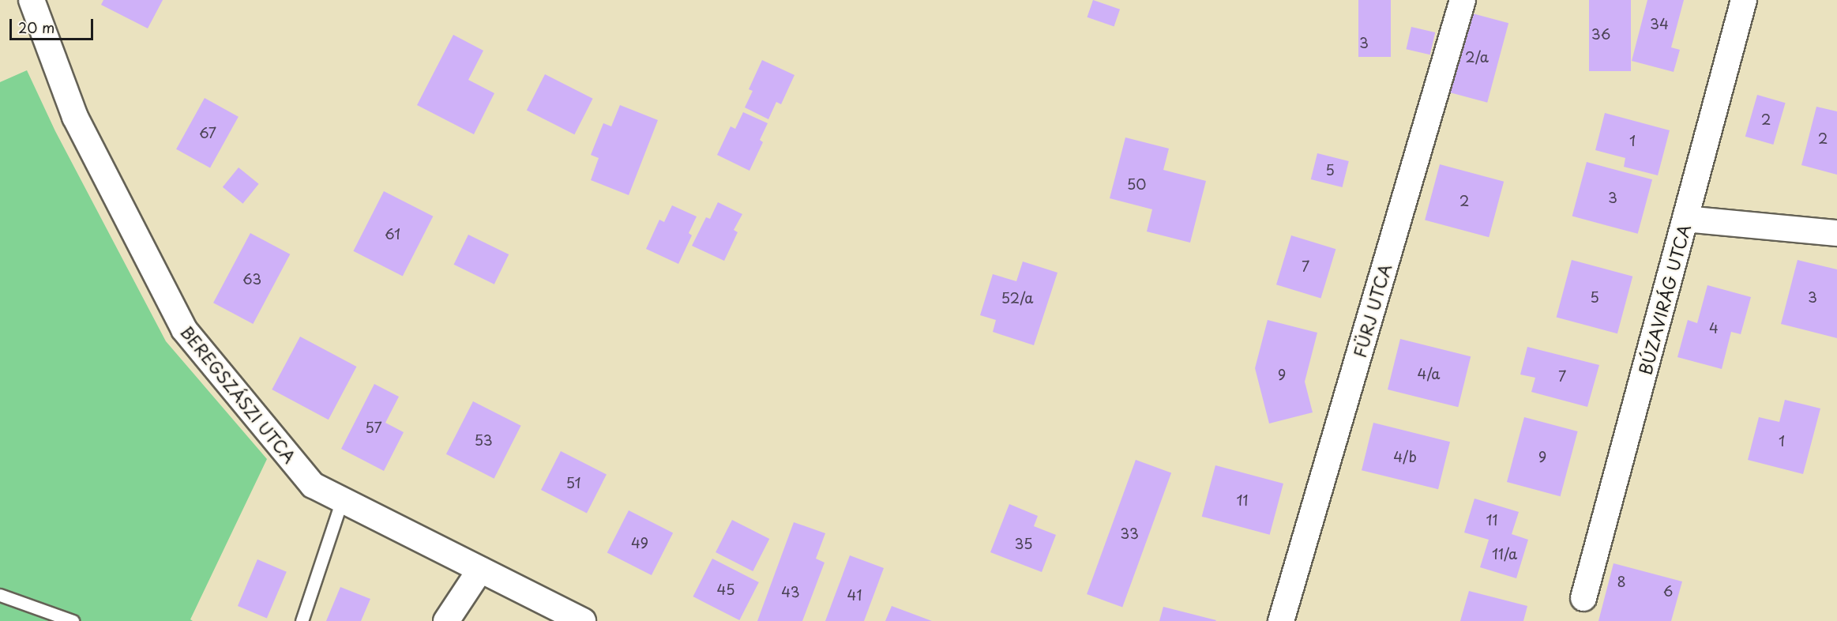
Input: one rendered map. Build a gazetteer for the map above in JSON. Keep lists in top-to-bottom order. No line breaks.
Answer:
{"streets":{"street":["BÚZAVIRÁG UTCA","FÜRJ UTCA","BEREGSZÁSZI UTCA"]},"house_numbers":["34","36","3","2/a","2","67","2","1","5","50","3","2","61","7","63","5","3","52/a","4","4/a","9","7","57","53","1","4/b","9","51","11","11","33","49","35","11/a","8","45","6","43","41"],"scale_bar":"20 m"}
